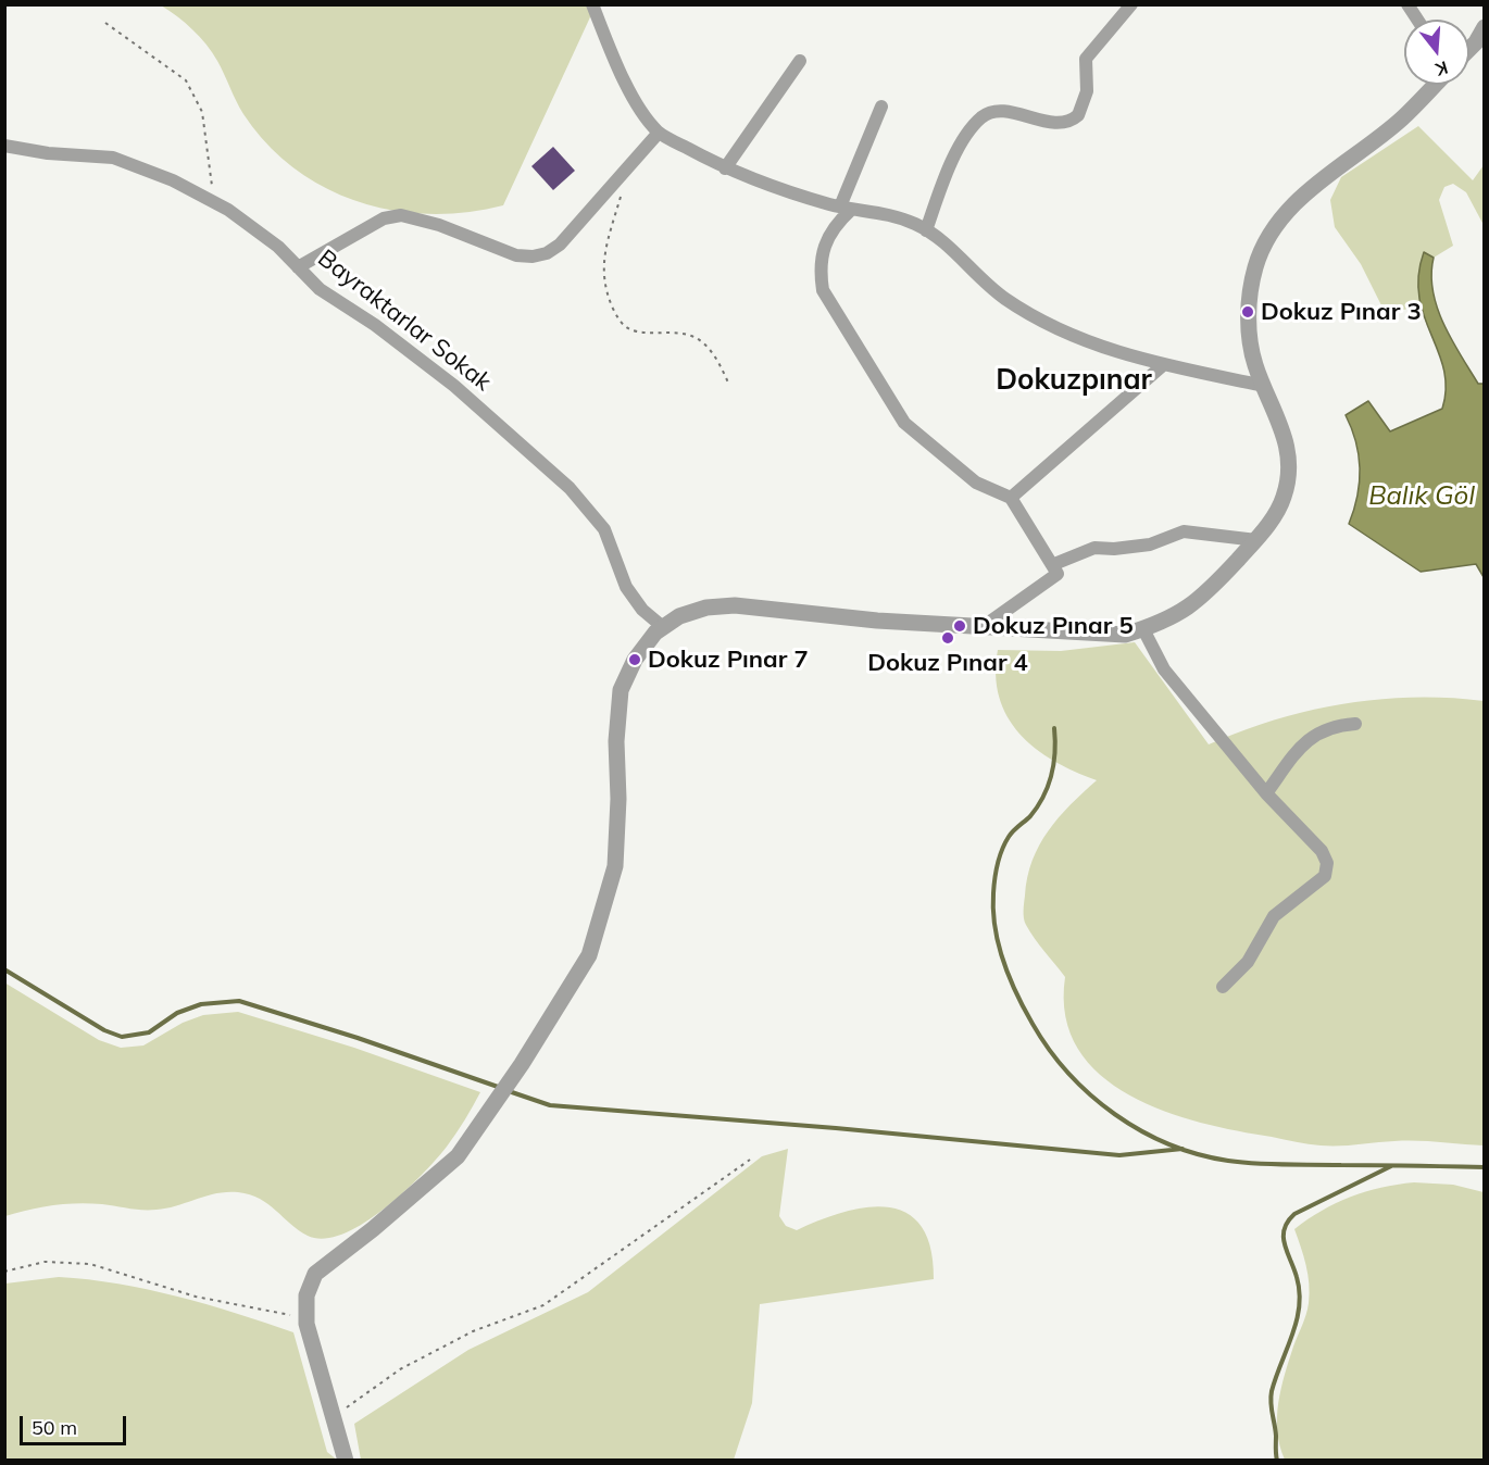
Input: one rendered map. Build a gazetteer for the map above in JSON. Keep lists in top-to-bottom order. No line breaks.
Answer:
{"streets":{"street":["Bayraktarlar Sokak"]},"districts":["Dokuzpınar"],"water":["Balık Göl"],"places":["Dokuz Pınar 3","Dokuz Pınar 5","Dokuz Pınar 4","Dokuz Pınar 7"],"scale_bar":"50 m","north":"bottom"}
